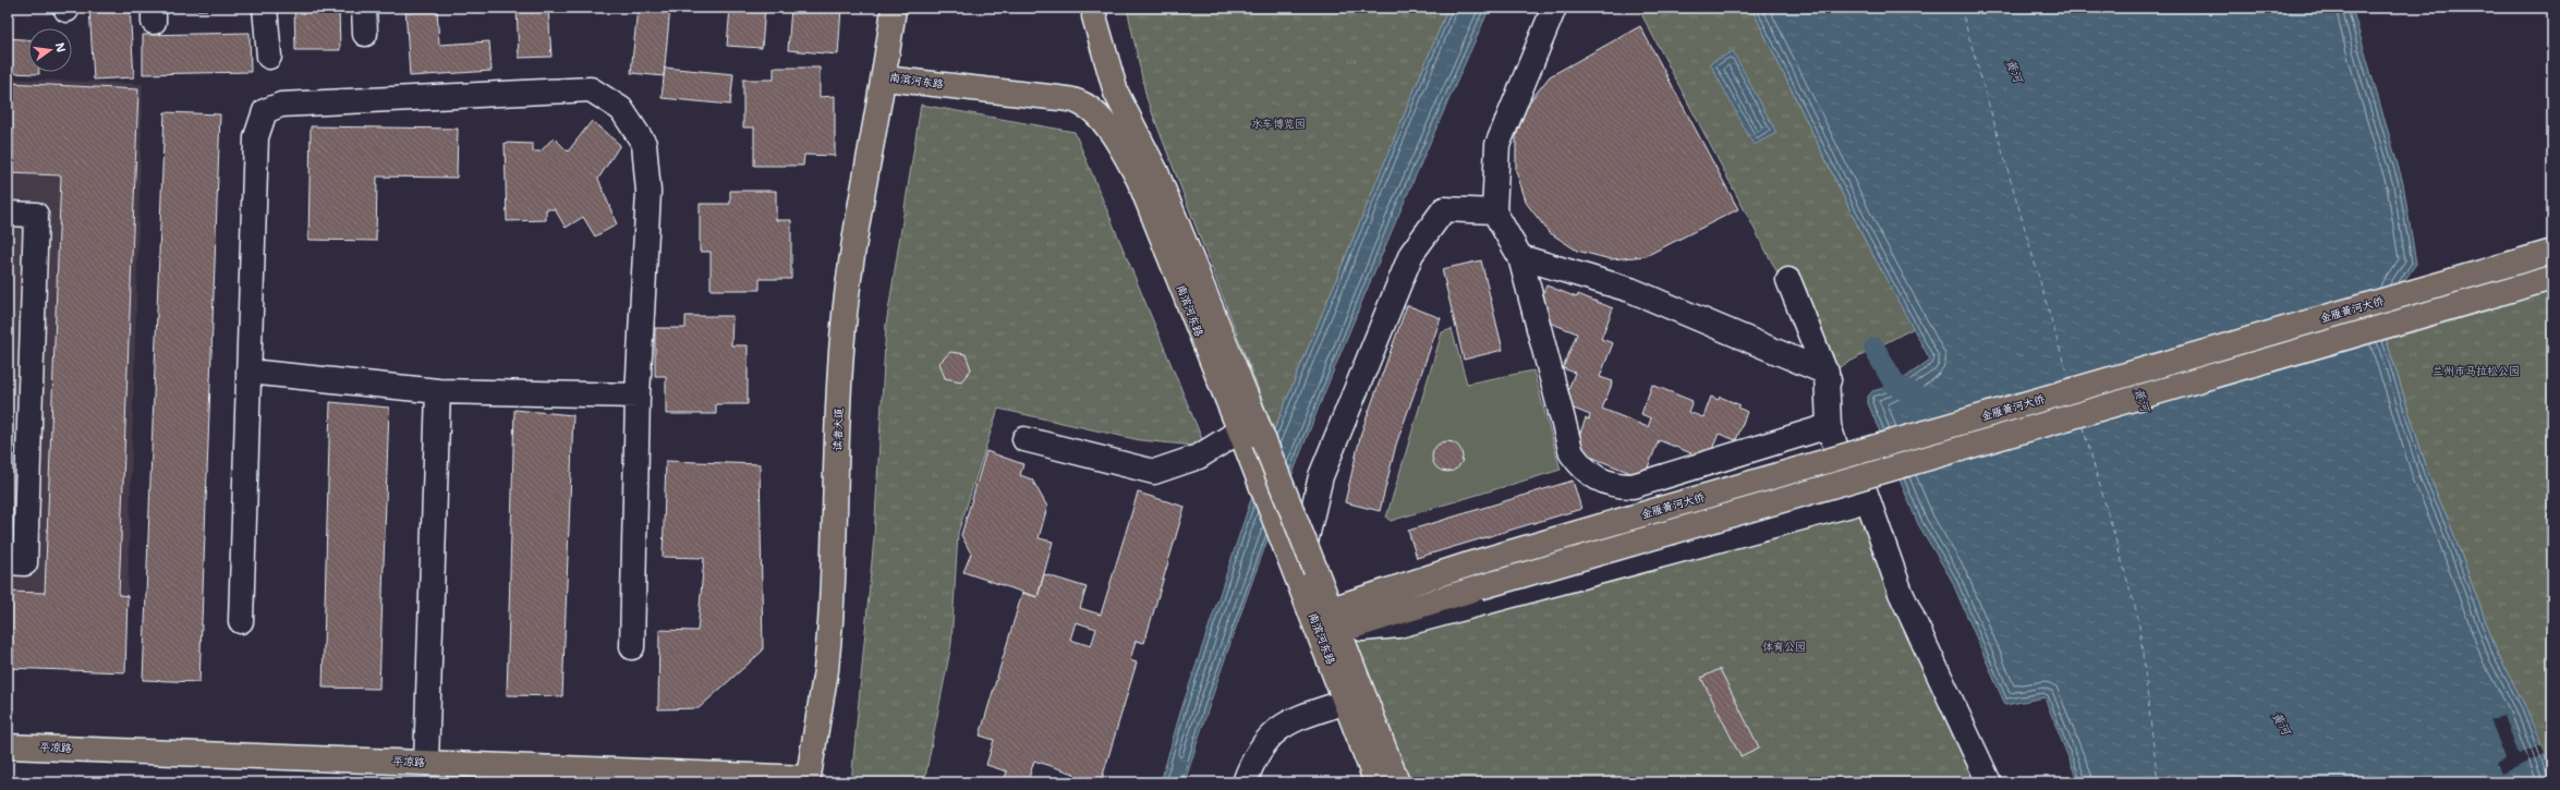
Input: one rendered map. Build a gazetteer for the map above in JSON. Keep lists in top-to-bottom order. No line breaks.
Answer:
{"streets":{"main road":["南滨河东路","金雁黄河大侨","读者大道","平凉路"]},"crossings":[["南滨河东路","金雁黄河大侨"],["南滨河东路","读者大道"],["读者大道","平凉路"]],"water":["黄河"],"parks":["水车博览园","兰州市马拉松公园","体育公园"],"north":"right"}
